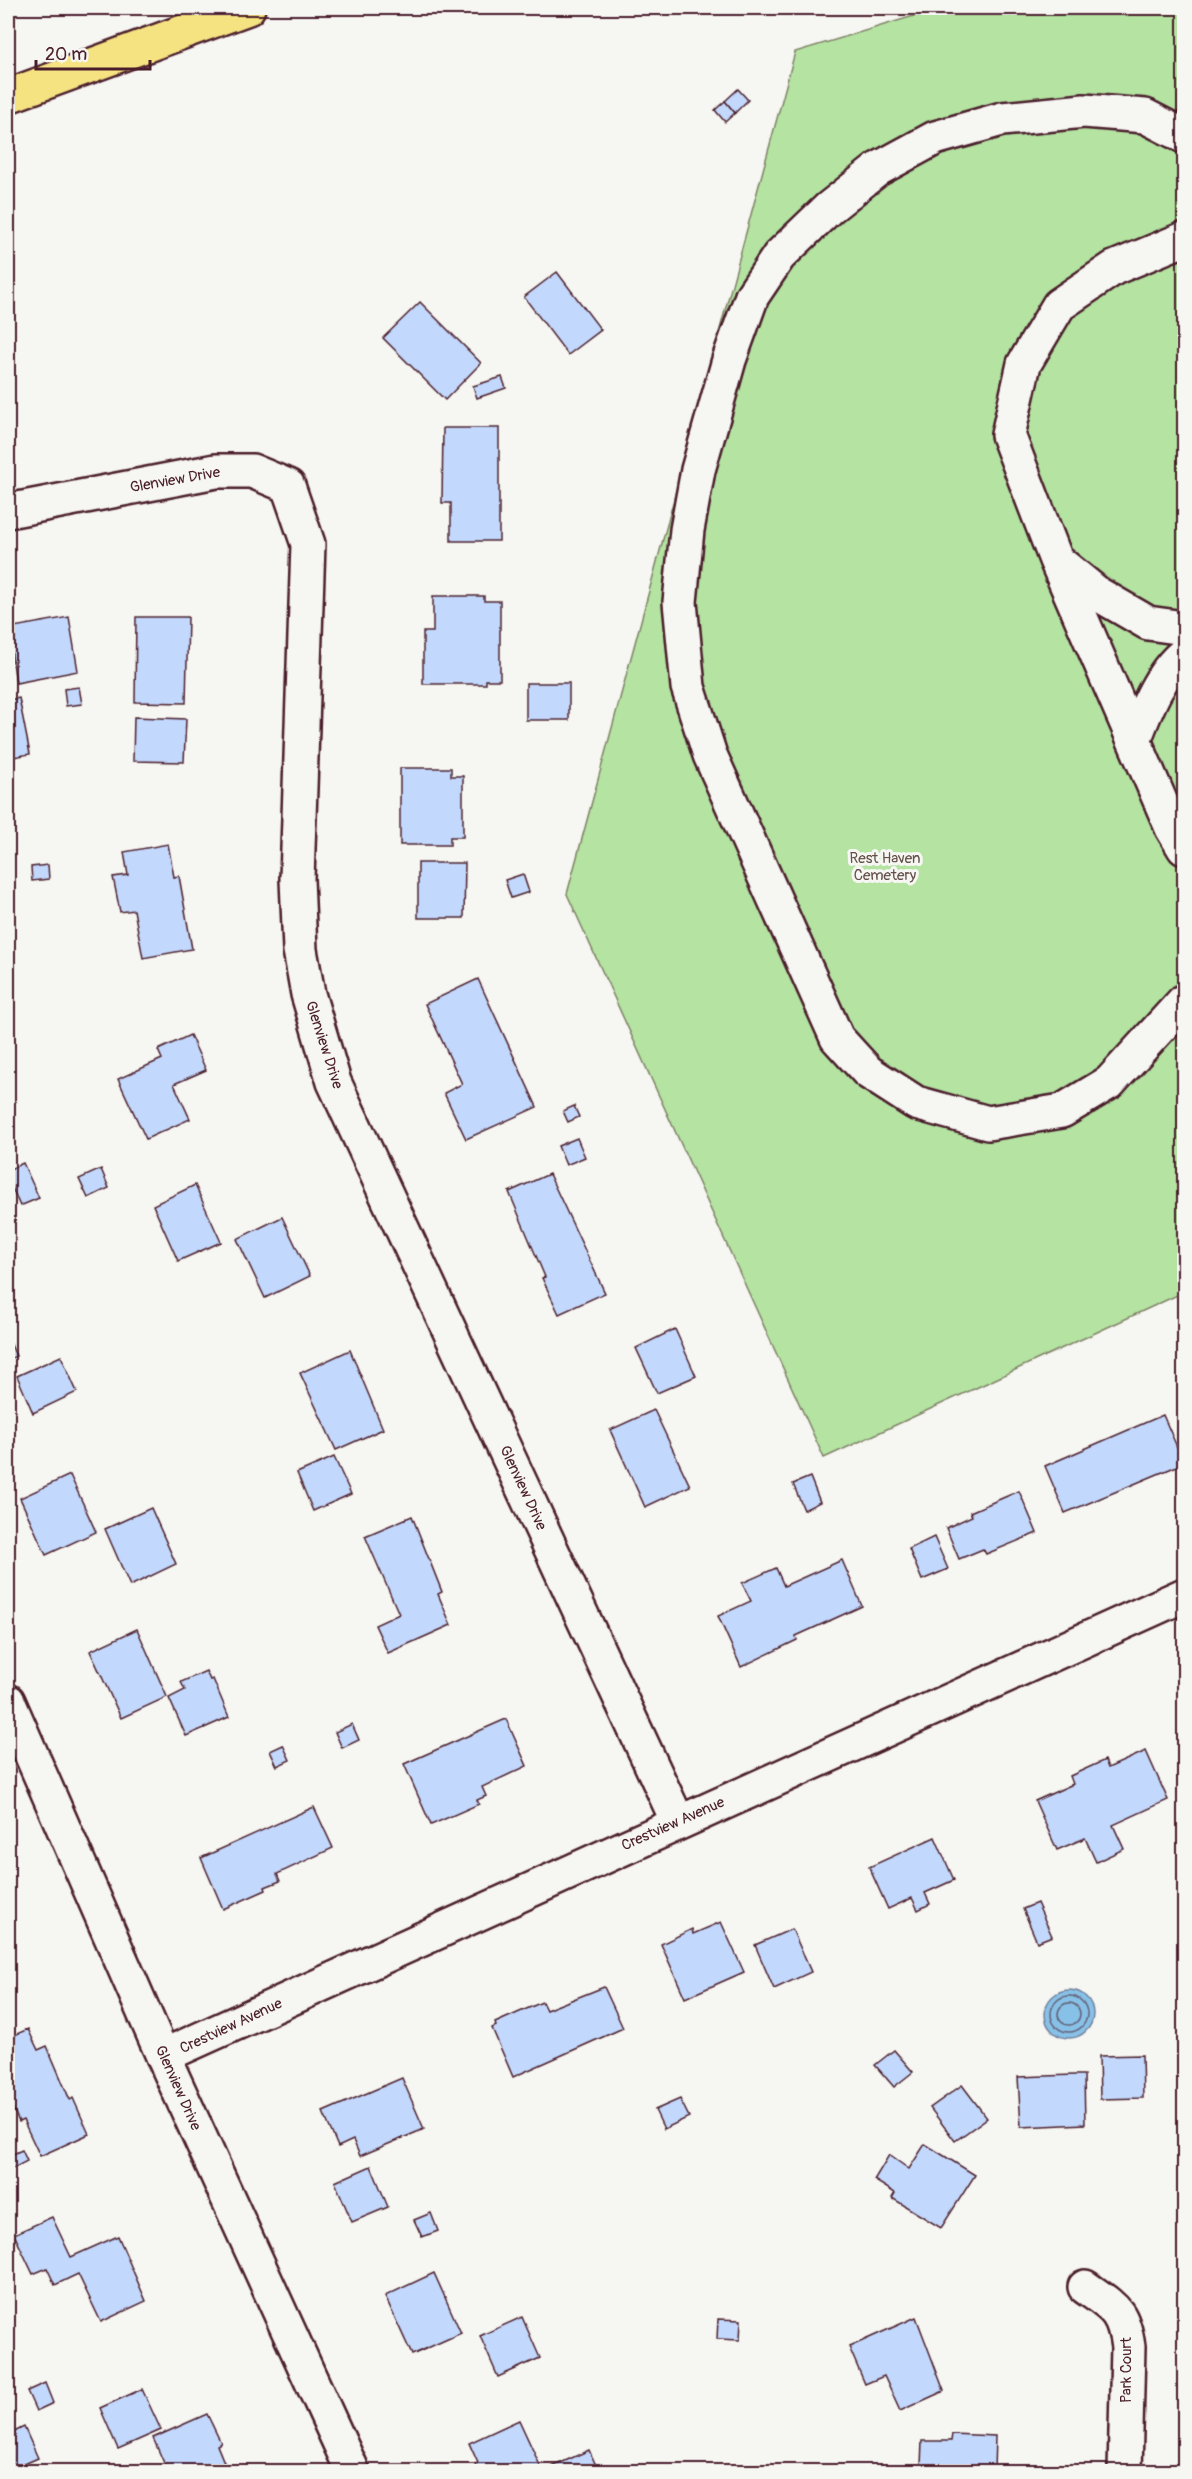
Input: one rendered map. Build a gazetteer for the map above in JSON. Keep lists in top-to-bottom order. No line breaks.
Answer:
{"streets":{"street":["Glenview Drive","Crestview Avenue","Park Court"]},"crossings":[["Glenview Drive","Crestview Avenue"]],"parks":["Rest Haven Cemetery"],"scale_bar":"20 m"}
